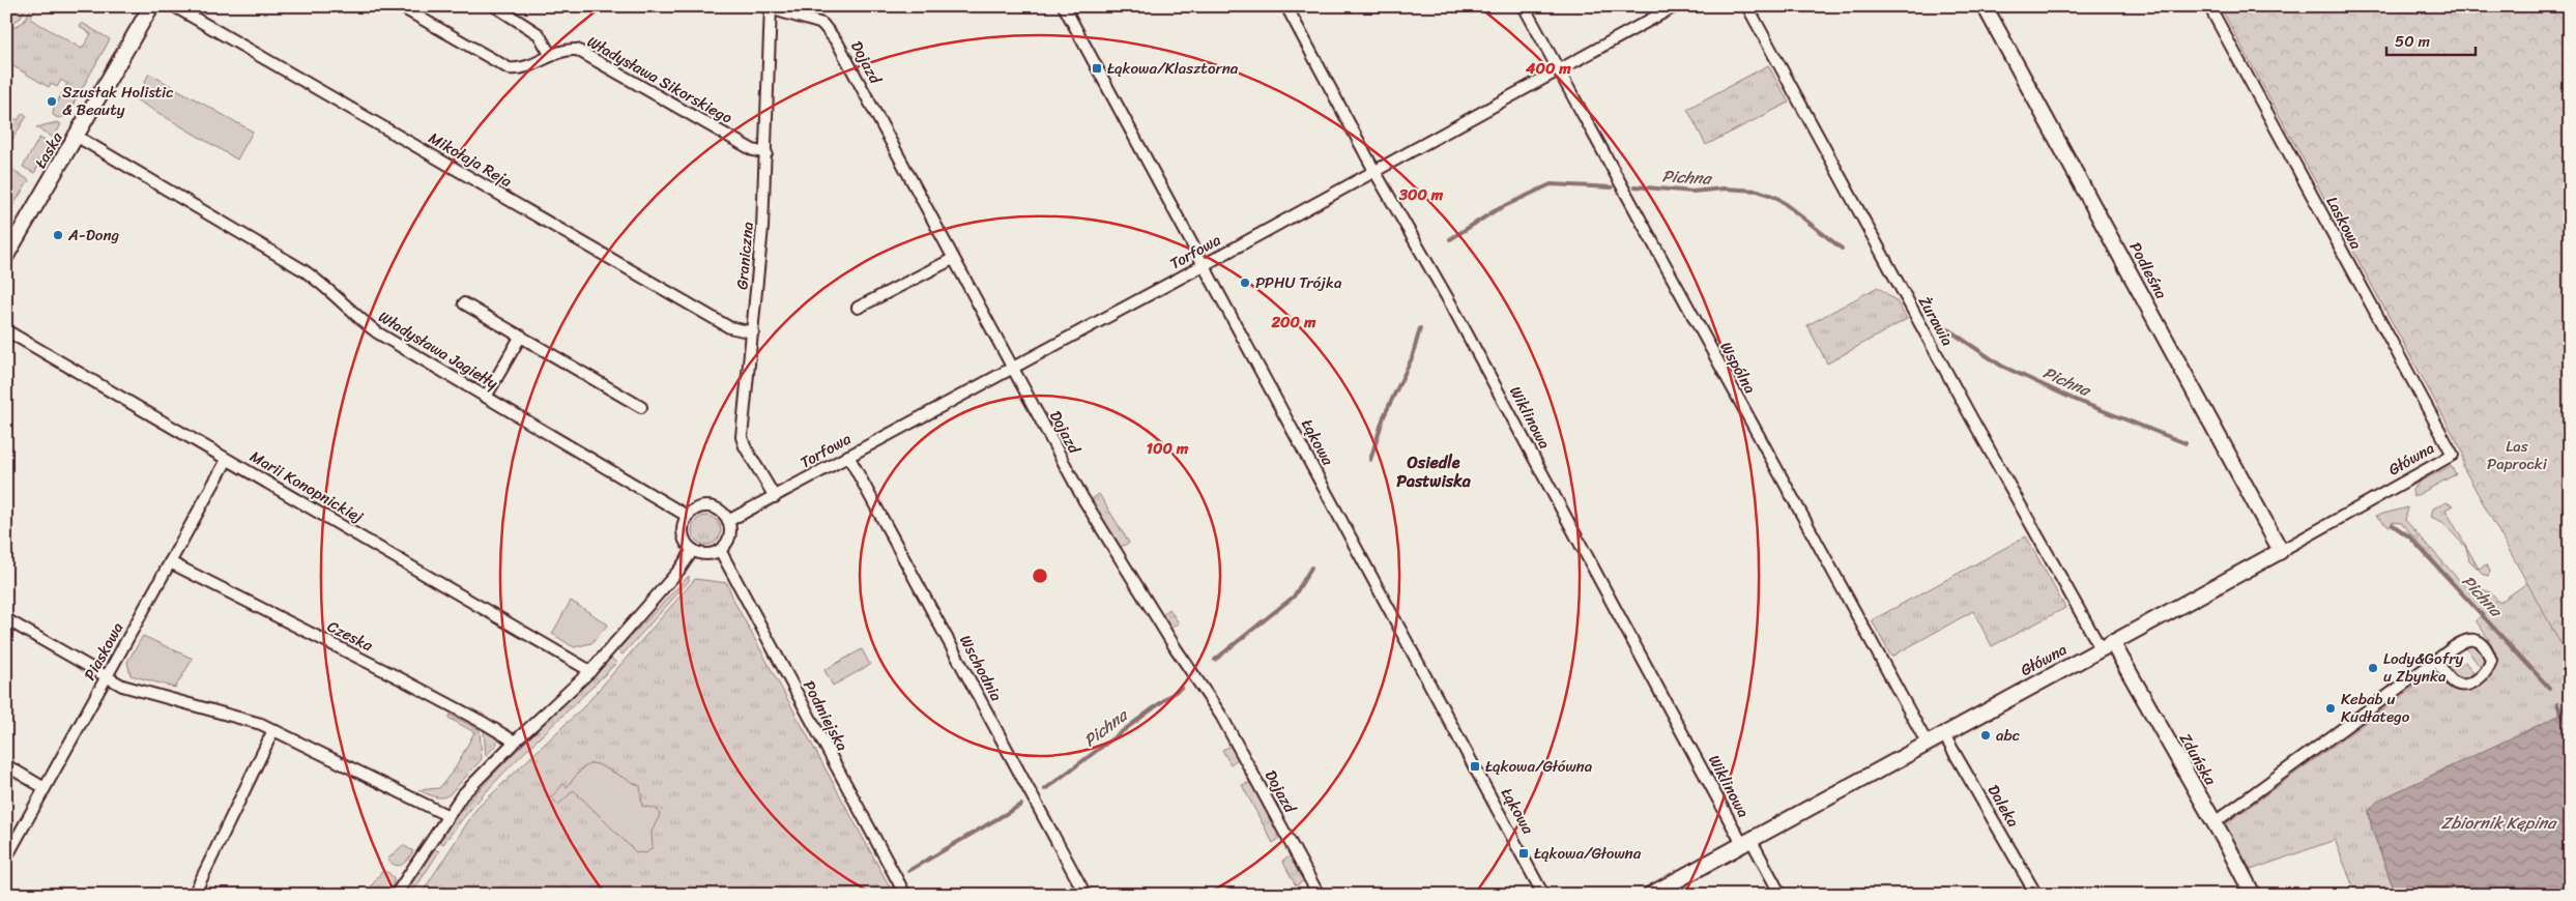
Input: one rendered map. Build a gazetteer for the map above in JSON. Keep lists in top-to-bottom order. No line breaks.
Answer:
{"streets":{"street":["Dojazd","Władysława Sikorskiego","Łaska","Mikołaja Reja","Laskowa","Torfowa","Graniczna","Podleśna","Żurawia","Władysława Jagiełły","Wspólna","Wiklinowa","Łąkowa","Główna","Marii Konopnickiej","Czeska","Piaskowa","Wschodnia","Podmiejska","Zduńska","Daleka"]},"crossings":[["Dojazd","Torfowa"],["Dojazd","Graniczna"],["Władysława Sikorskiego","Graniczna"],["Łaska","Władysława Jagiełły"],["Mikołaja Reja","Graniczna"],["Laskowa","Główna"],["Torfowa","Graniczna"],["Torfowa","Władysława Jagiełły"],["Torfowa","Wspólna"],["Torfowa","Wiklinowa"],["Torfowa","Łąkowa"],["Torfowa","Wschodnia"],["Torfowa","Podmiejska"],["Podleśna","Główna"],["Żurawia","Główna"],["Żurawia","Zduńska"],["Władysława Jagiełły","Podmiejska"],["Wspólna","Główna"],["Wiklinowa","Główna"],["Główna","Zduńska"],["Główna","Daleka"],["Marii Konopnickiej","Piaskowa"],["Czeska","Piaskowa"]],"districts":["Osiedle Pastwiska"],"water":["Pichna","Zbiornik Kępina"],"parks":["Las Paprocki"],"places":{"transit":["Łąkowa/Klasztorna","Łąkowa/Główna","Łąkowa/Głowna"],"other":["Szustak Holistic & Beauty","A-Dong","PPHU Trójka","Lody&Gofry u Zbynka","Kebab u Kudłatego","abc"]},"scale_bar":"50 m","rings":["400 m","300 m","200 m","100 m"]}
